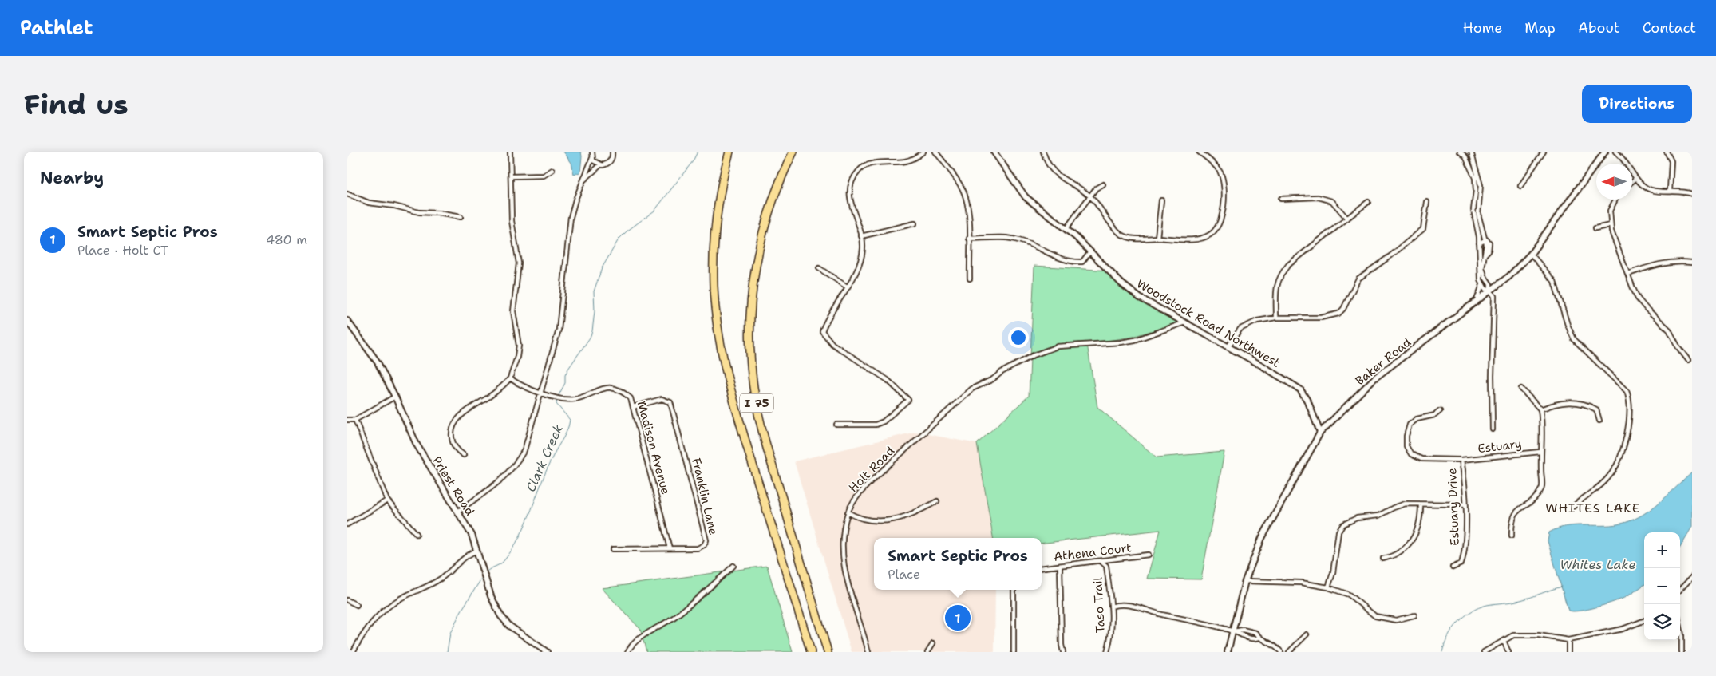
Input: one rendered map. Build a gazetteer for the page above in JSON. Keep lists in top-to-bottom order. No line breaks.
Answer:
{"streets":{"highway":["I 75"],"street":["Woodstock Road Northwest","Baker Road","Estuary","Madison Avenue","Holt Road","Priest Road","Franklin Lane","Estuary Drive","Athena Court","Taso Trail"]},"crossings":[["Woodstock Road Northwest","Baker Road"],["Woodstock Road Northwest","Holt Road"],["Estuary","Estuary Drive"],["Madison Avenue","Franklin Lane"],["Athena Court","Taso Trail"]],"districts":["WHITES LAKE"],"water":["Clark Creek","Whites Lake"],"north":"left","page":{"header":"Pathlet","nav":["Home","Map","About","Contact"],"buttons":"Directions","title":"Find us","heading":"Nearby","list":[{"mark":"1","name":"Smart Septic Pros","note":"Place · Holt CT","value":"480 m"}],"map_buttons":["+","−"],"popup":["Smart Septic Pros","Place"],"pins":"1"}}
